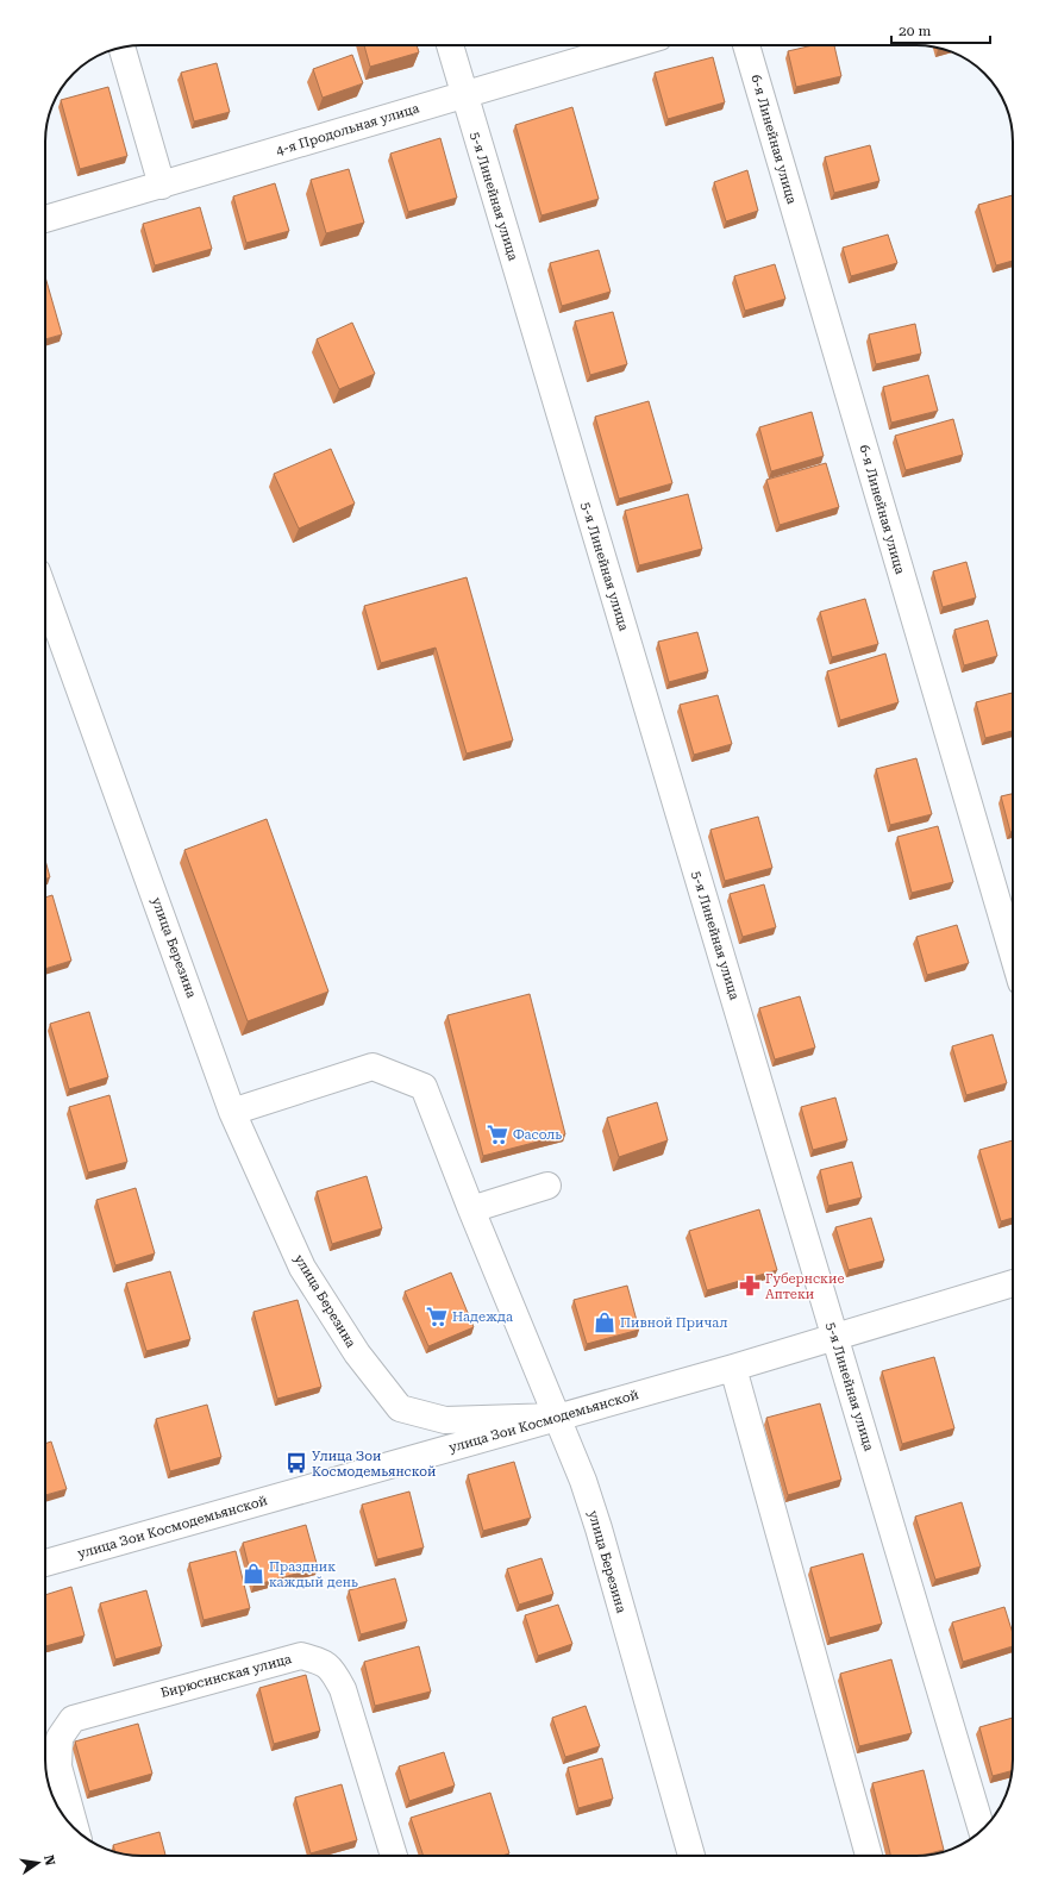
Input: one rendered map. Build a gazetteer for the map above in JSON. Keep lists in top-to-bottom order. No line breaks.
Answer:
{"streets":{"street":["4-я Продольная улица","6-я Линейная улица","5-я Линейная улица","улица Березина","улица Зои Космодемьянской","Бирюсинская улица"]},"crossings":[["4-я Продольная улица","5-я Линейная улица"],["5-я Линейная улица","улица Зои Космодемьянской"],["улица Березина","улица Зои Космодемьянской"]],"places":{"supermarket":["Фасоль","Надежда"],"pharmacy":["Губернские Аптеки"],"shop":["Пивной Причал","Праздник каждый день"],"bus stop":["Улица Зои Космодемьянской"]},"scale_bar":"20 m","north":"right"}
